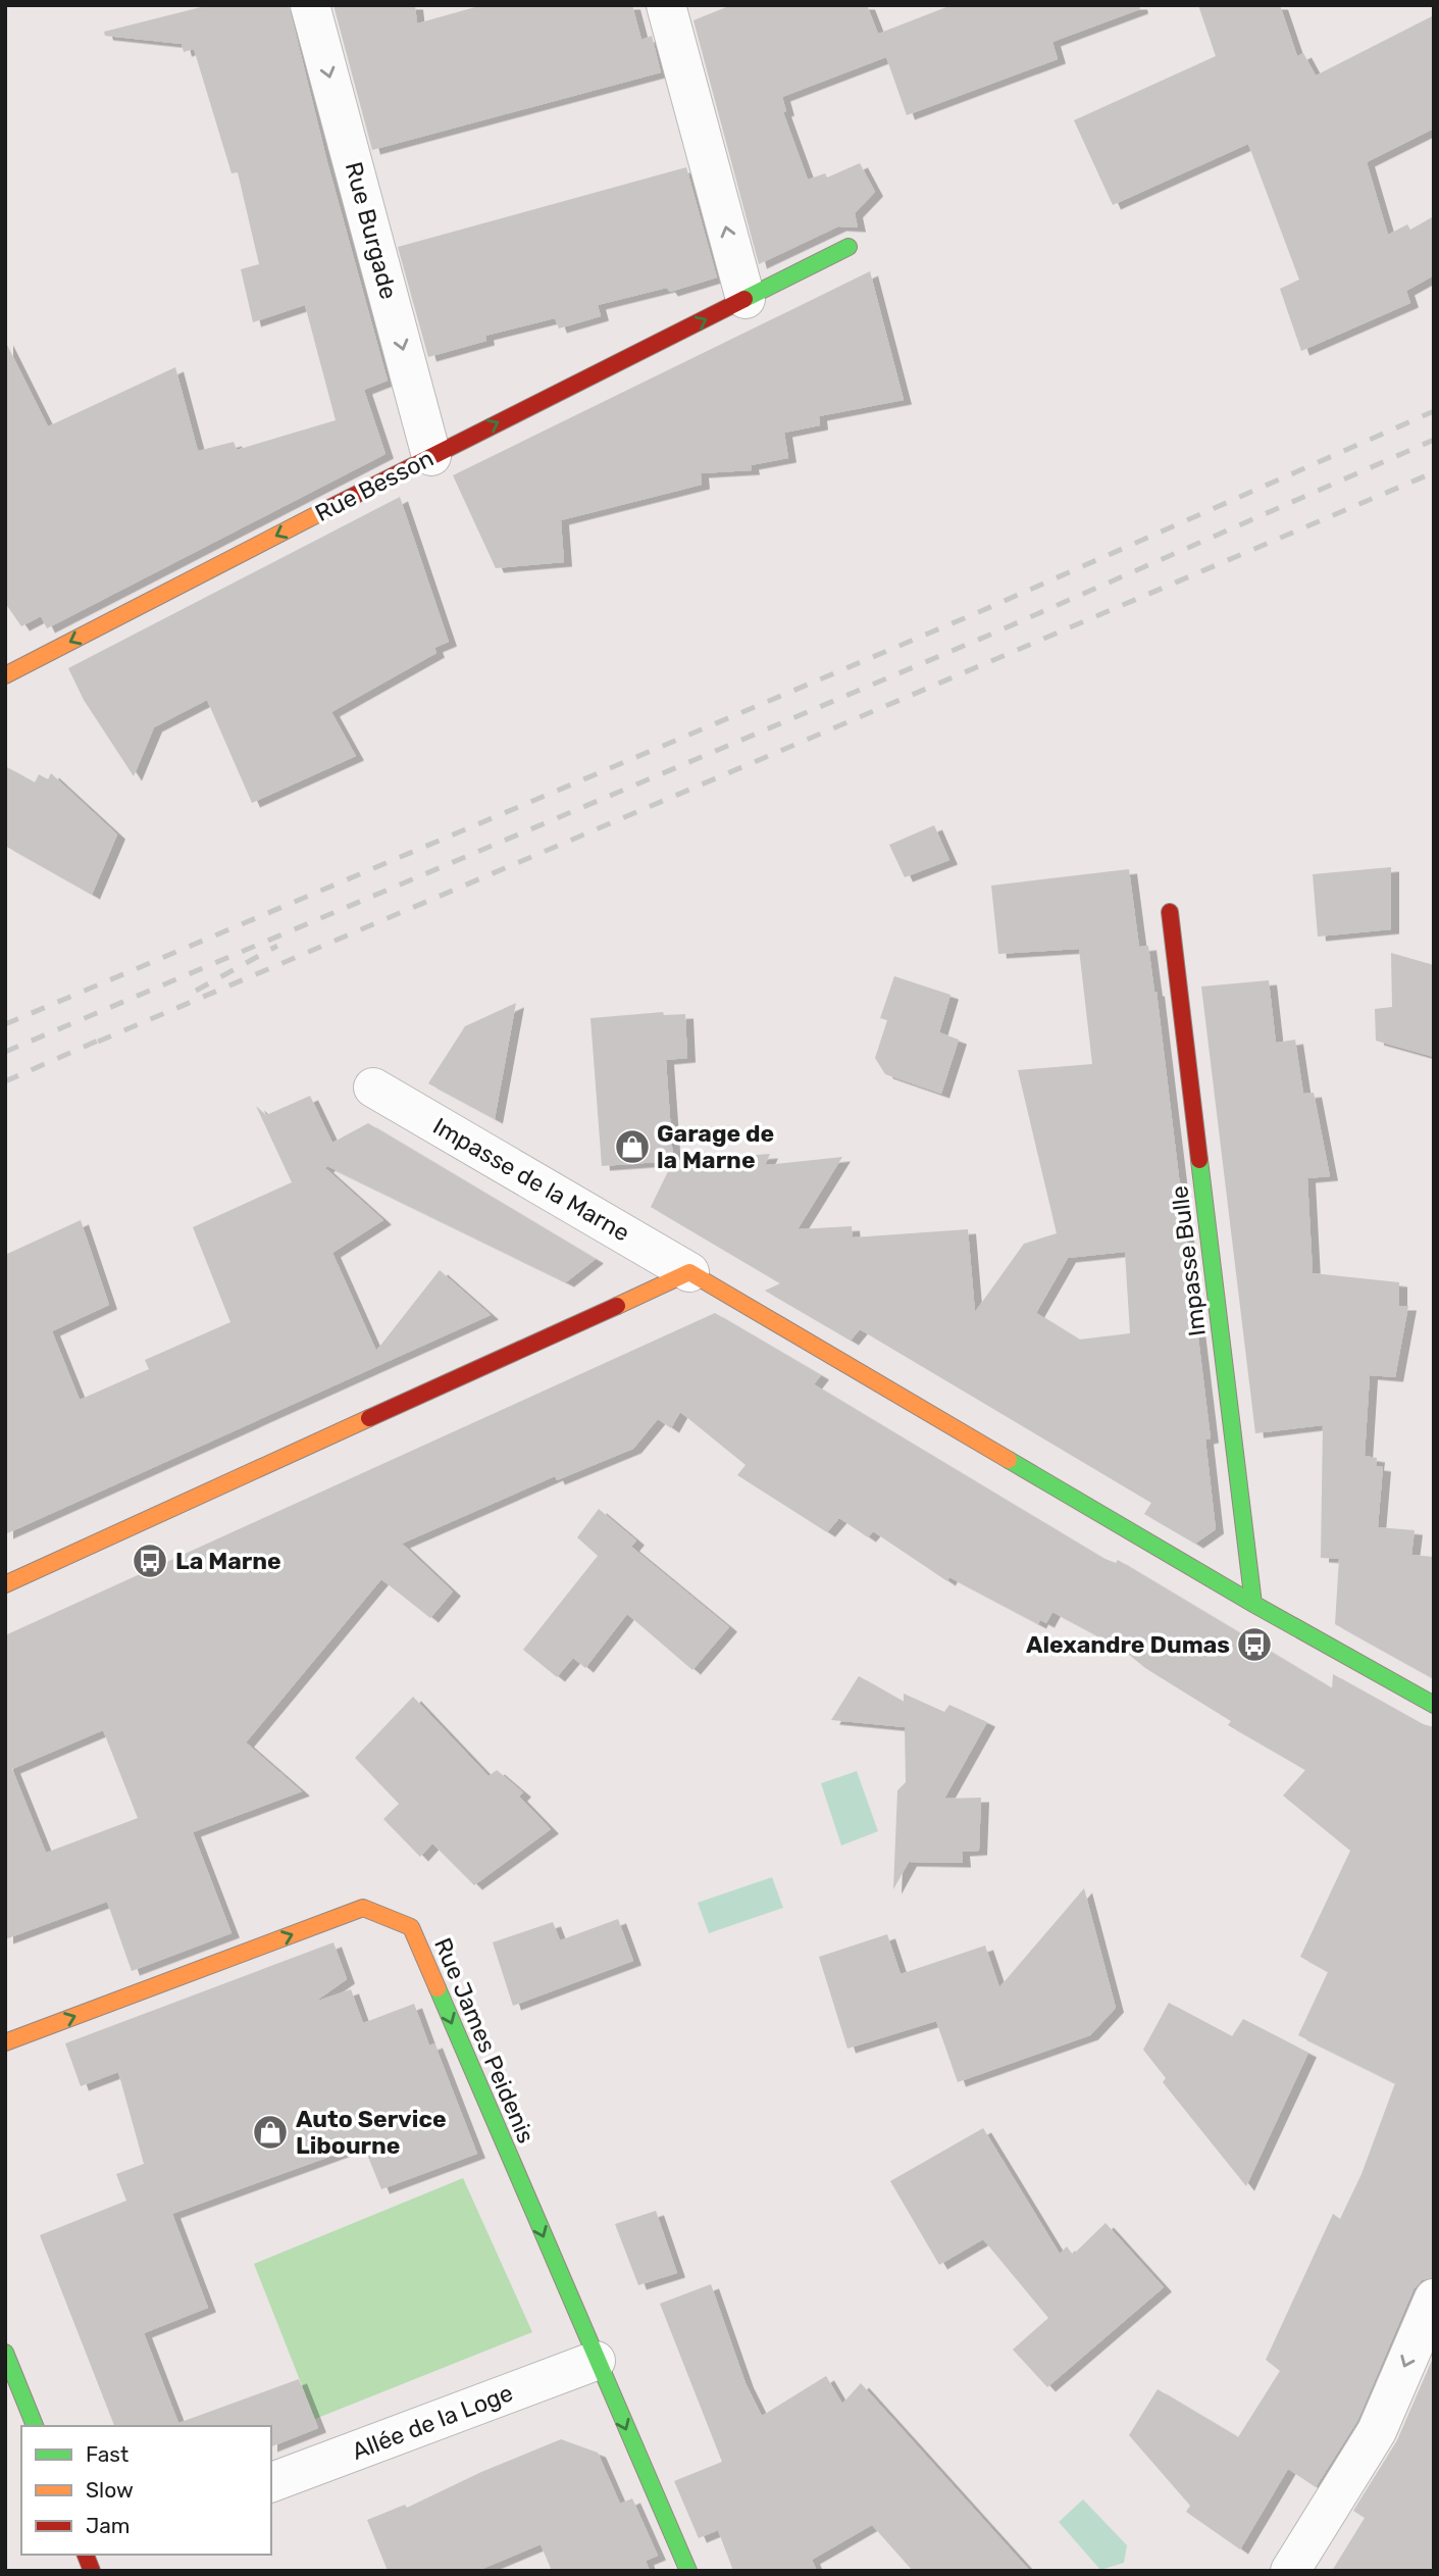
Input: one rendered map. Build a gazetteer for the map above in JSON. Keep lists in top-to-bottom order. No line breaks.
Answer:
{"streets":{"street":["Rue Burgade","Rue Besson","Impasse de la Marne","Impasse Bulle","Rue James Peidenis","Allée de la Loge"]},"crossings":[["Rue Burgade","Rue Besson"],["Rue James Peidenis","Allée de la Loge"]],"places":{"shop":["Garage de la Marne","Auto Service Libourne"],"bus stop":["La Marne","Alexandre Dumas"]},"legend":["Fast","Slow","Jam"]}
